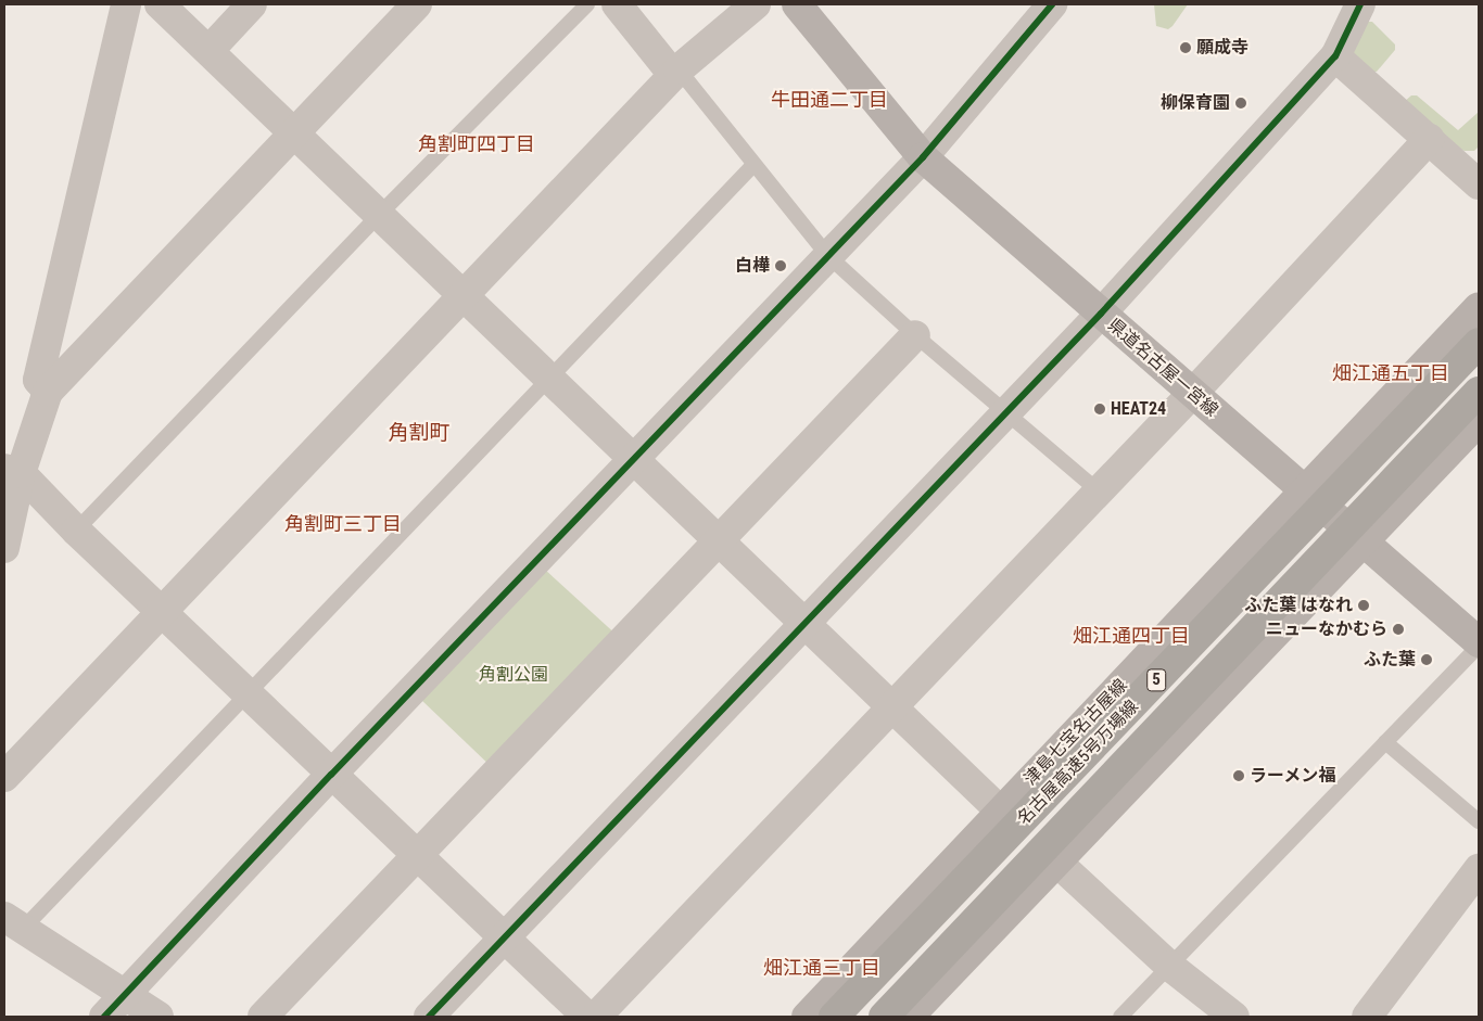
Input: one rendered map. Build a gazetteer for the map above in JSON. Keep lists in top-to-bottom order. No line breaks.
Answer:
{"streets":{"highway":["5","名古屋高速5号万場線"],"main road":["県道名古屋一宮線","津島七宝名古屋線"]},"crossings":[["県道名古屋一宮線","津島七宝名古屋線"]],"districts":["牛田通二丁目","角割町四丁目","畑江通五丁目","角割町","角割町三丁目","畑江通四丁目","畑江通三丁目"],"parks":["角割公園"],"places":["願成寺","柳保育園","白樺","HEAT24","ふた葉 はなれ","ニューなかむら","ふた葉","ラーメン福"]}
